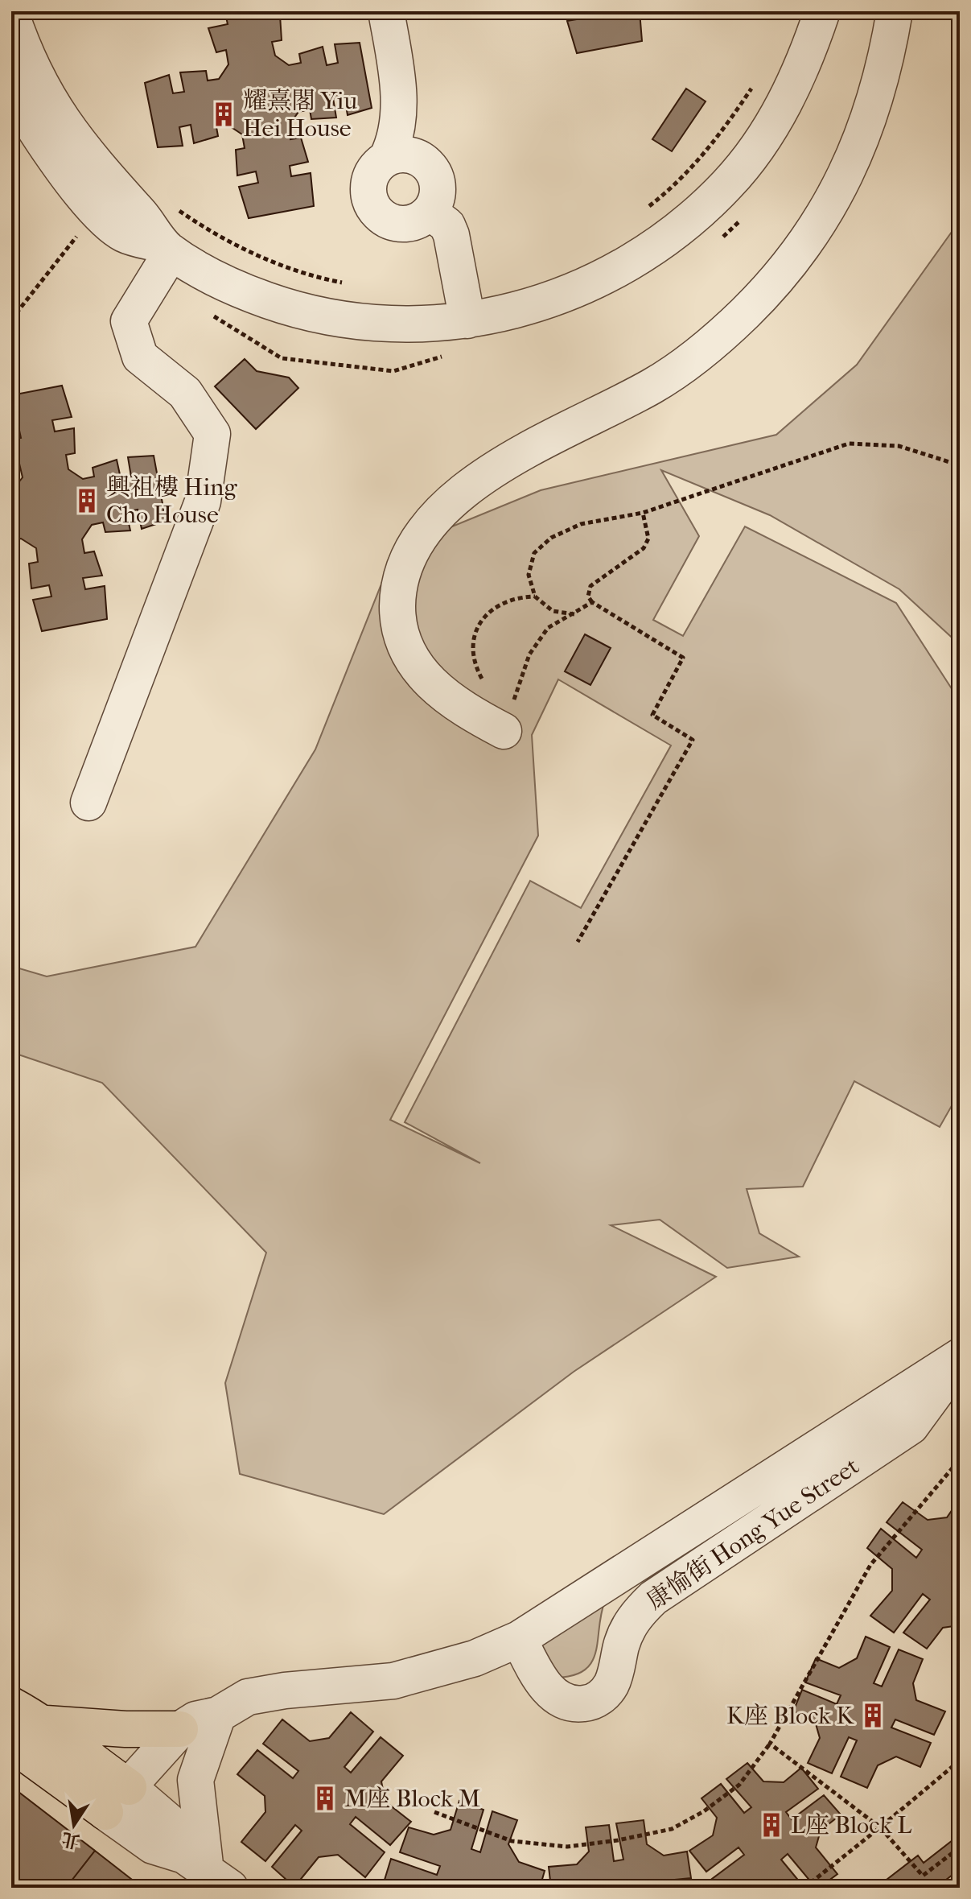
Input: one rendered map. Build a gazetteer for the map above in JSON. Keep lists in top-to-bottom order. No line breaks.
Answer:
{"streets":{"street":["康愉街 Hong Yue Street"]},"places":{"building":["耀熹閣 Yiu Hei House","興祖樓 Hing Cho House","K座 Block K","M座 Block M","L座 Block L"]},"north":"bottom"}
